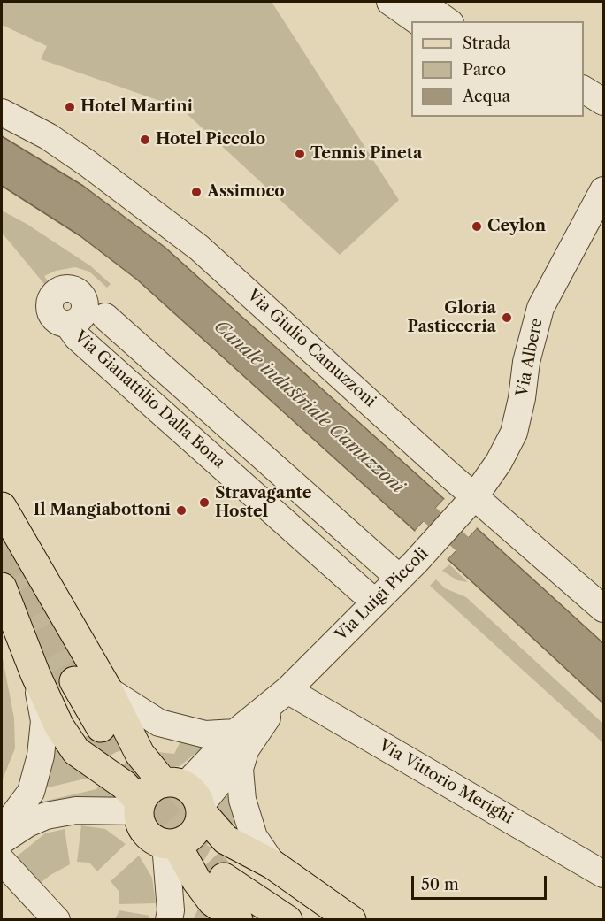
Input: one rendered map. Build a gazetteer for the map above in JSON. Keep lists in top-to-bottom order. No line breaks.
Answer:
{"streets":{"street":["Via Giulio Camuzzoni","Via Albere","Via Gianattilio Dalla Bona","Via Luigi Piccoli","Via Vittorio Merighi"]},"crossings":[["Via Giulio Camuzzoni","Via Albere"],["Via Giulio Camuzzoni","Via Luigi Piccoli"],["Via Albere","Via Luigi Piccoli"],["Via Gianattilio Dalla Bona","Via Luigi Piccoli"],["Via Luigi Piccoli","Via Vittorio Merighi"]],"water":["Canale industriale Camuzzoni"],"places":["Hotel Martini","Hotel Piccolo","Tennis Pineta","Assimoco","Ceylon","Gloria Pasticceria","Stravagante Hostel","Il Mangiabottoni"],"legend":["Strada","Parco","Acqua"],"scale_bar":"50 m"}
